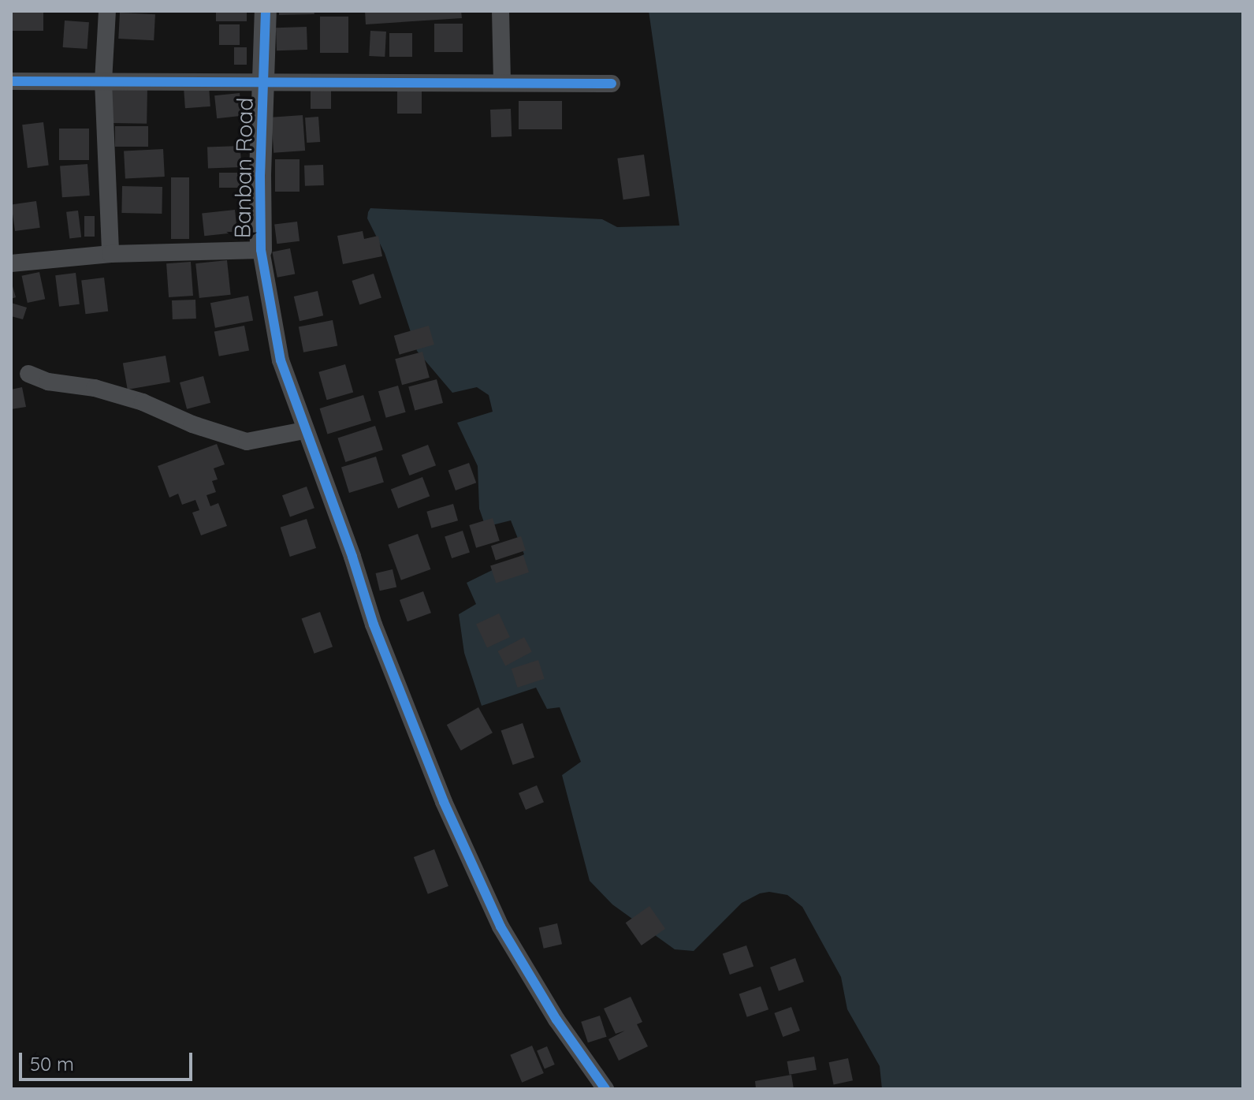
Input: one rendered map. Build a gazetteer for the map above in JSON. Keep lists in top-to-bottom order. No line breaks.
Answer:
{"streets":{"street":["Banban Road"]},"scale_bar":"50 m"}
